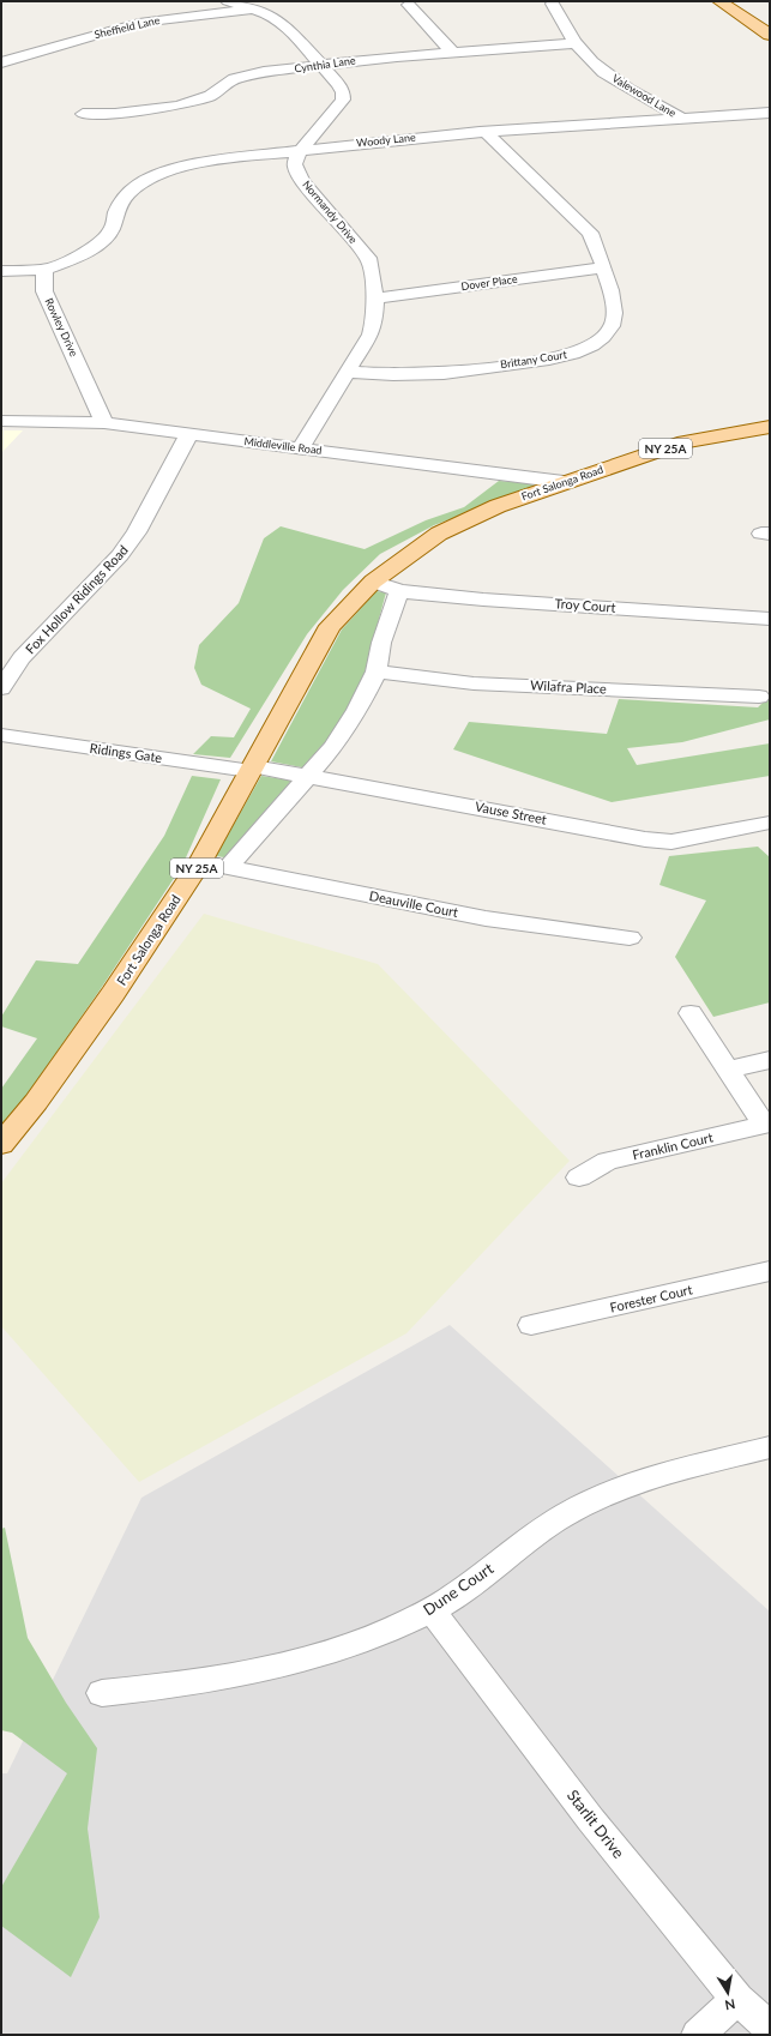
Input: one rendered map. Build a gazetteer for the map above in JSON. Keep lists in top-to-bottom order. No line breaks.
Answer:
{"streets":{"main road":["NY 25A","Fort Salonga Road"],"street":["Sheffield Lane","Cynthia Lane","Valewood Lane","Woody Lane","Normandy Drive","Dover Place","Rowley Drive","Brittany Court","Middleville Road","Fox Hollow Ridings Road","Troy Court","Wilafra Place","Ridings Gate","Vause Street","Deauville Court","Franklin Court","Forester Court","Dune Court","Starlit Drive"]},"crossings":[["Cynthia Lane","Valewood Lane"],["Valewood Lane","Woody Lane"],["Woody Lane","Normandy Drive"],["Woody Lane","Rowley Drive"],["Woody Lane","Brittany Court"],["Normandy Drive","Dover Place"],["Normandy Drive","Brittany Court"],["Normandy Drive","Middleville Road"],["Dover Place","Brittany Court"],["Rowley Drive","Middleville Road"],["Middleville Road","Fort Salonga Road"],["Middleville Road","Fox Hollow Ridings Road"],["Fort Salonga Road","Ridings Gate"],["Fort Salonga Road","Vause Street"],["Fort Salonga Road","Deauville Court"],["Ridings Gate","Vause Street"],["Dune Court","Starlit Drive"]],"north":"bottom"}
